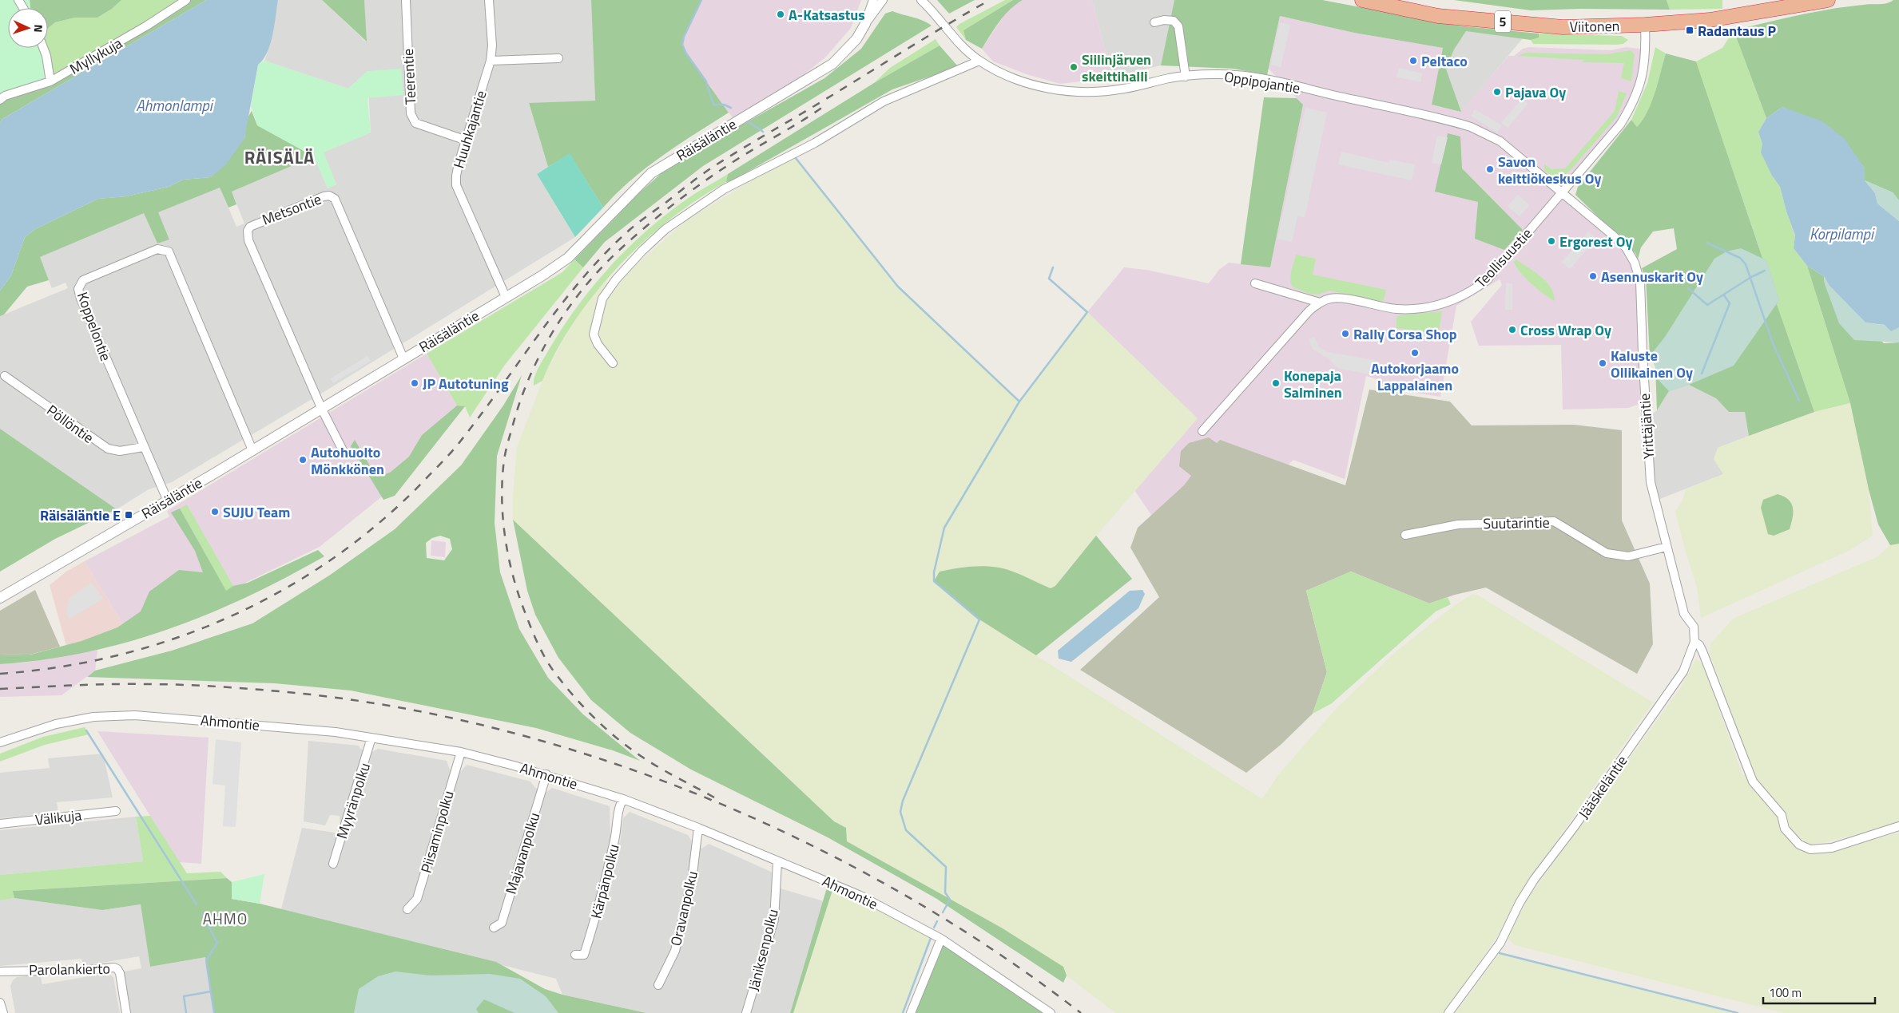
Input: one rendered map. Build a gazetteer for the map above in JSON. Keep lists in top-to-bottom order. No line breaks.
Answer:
{"streets":{"highway":["5","Viitonen"],"street":["Myllykuja","Teerentie","Oppipojantie","Huuhkajantie","Räisäläntie","Metsontie","Teollisuustie","Koppelontie","Pöllöntie","Yrittäjäntie","Suutarintie","Ahmontie","Jääskeläntie","Myyränpolku","Välikuja","Piisaminpolku","Majavanpolku","Kärpänpolku","Oravanpolku","Jäniksenpolku","Parolankierto"]},"crossings":[["Viitonen","Teollisuustie"],["Teerentie","Huuhkajantie"],["Oppipojantie","Teollisuustie"],["Oppipojantie","Yrittäjäntie"],["Huuhkajantie","Räisäläntie"],["Räisäläntie","Metsontie"],["Räisäläntie","Koppelontie"],["Teollisuustie","Yrittäjäntie"],["Koppelontie","Pöllöntie"],["Yrittäjäntie","Suutarintie"],["Ahmontie","Myyränpolku"],["Ahmontie","Piisaminpolku"],["Ahmontie","Majavanpolku"],["Ahmontie","Kärpänpolku"],["Ahmontie","Oravanpolku"],["Ahmontie","Jäniksenpolku"]],"districts":["RÄISÄLÄ","AHMO"],"water":["Ahmonlampi","Korpilampi"],"places":{"other":["A-Katsastus","Peltaco","Siilinjärven skeittihalli","Pajava Oy","Savon keittiökeskus Oy","Ergorest Oy","Asennuskarit Oy","Cross Wrap Oy","Rally Corsa Shop","Autokorjaamo Lappalainen","Kaluste Ollikainen Oy","JP Autotuning","Konepaja Salminen","Autohuolto Mönkkönen","SUJU Team"],"transit":["Radantaus P","Räisäläntie E"]},"scale_bar":"100 m","north":"right"}
